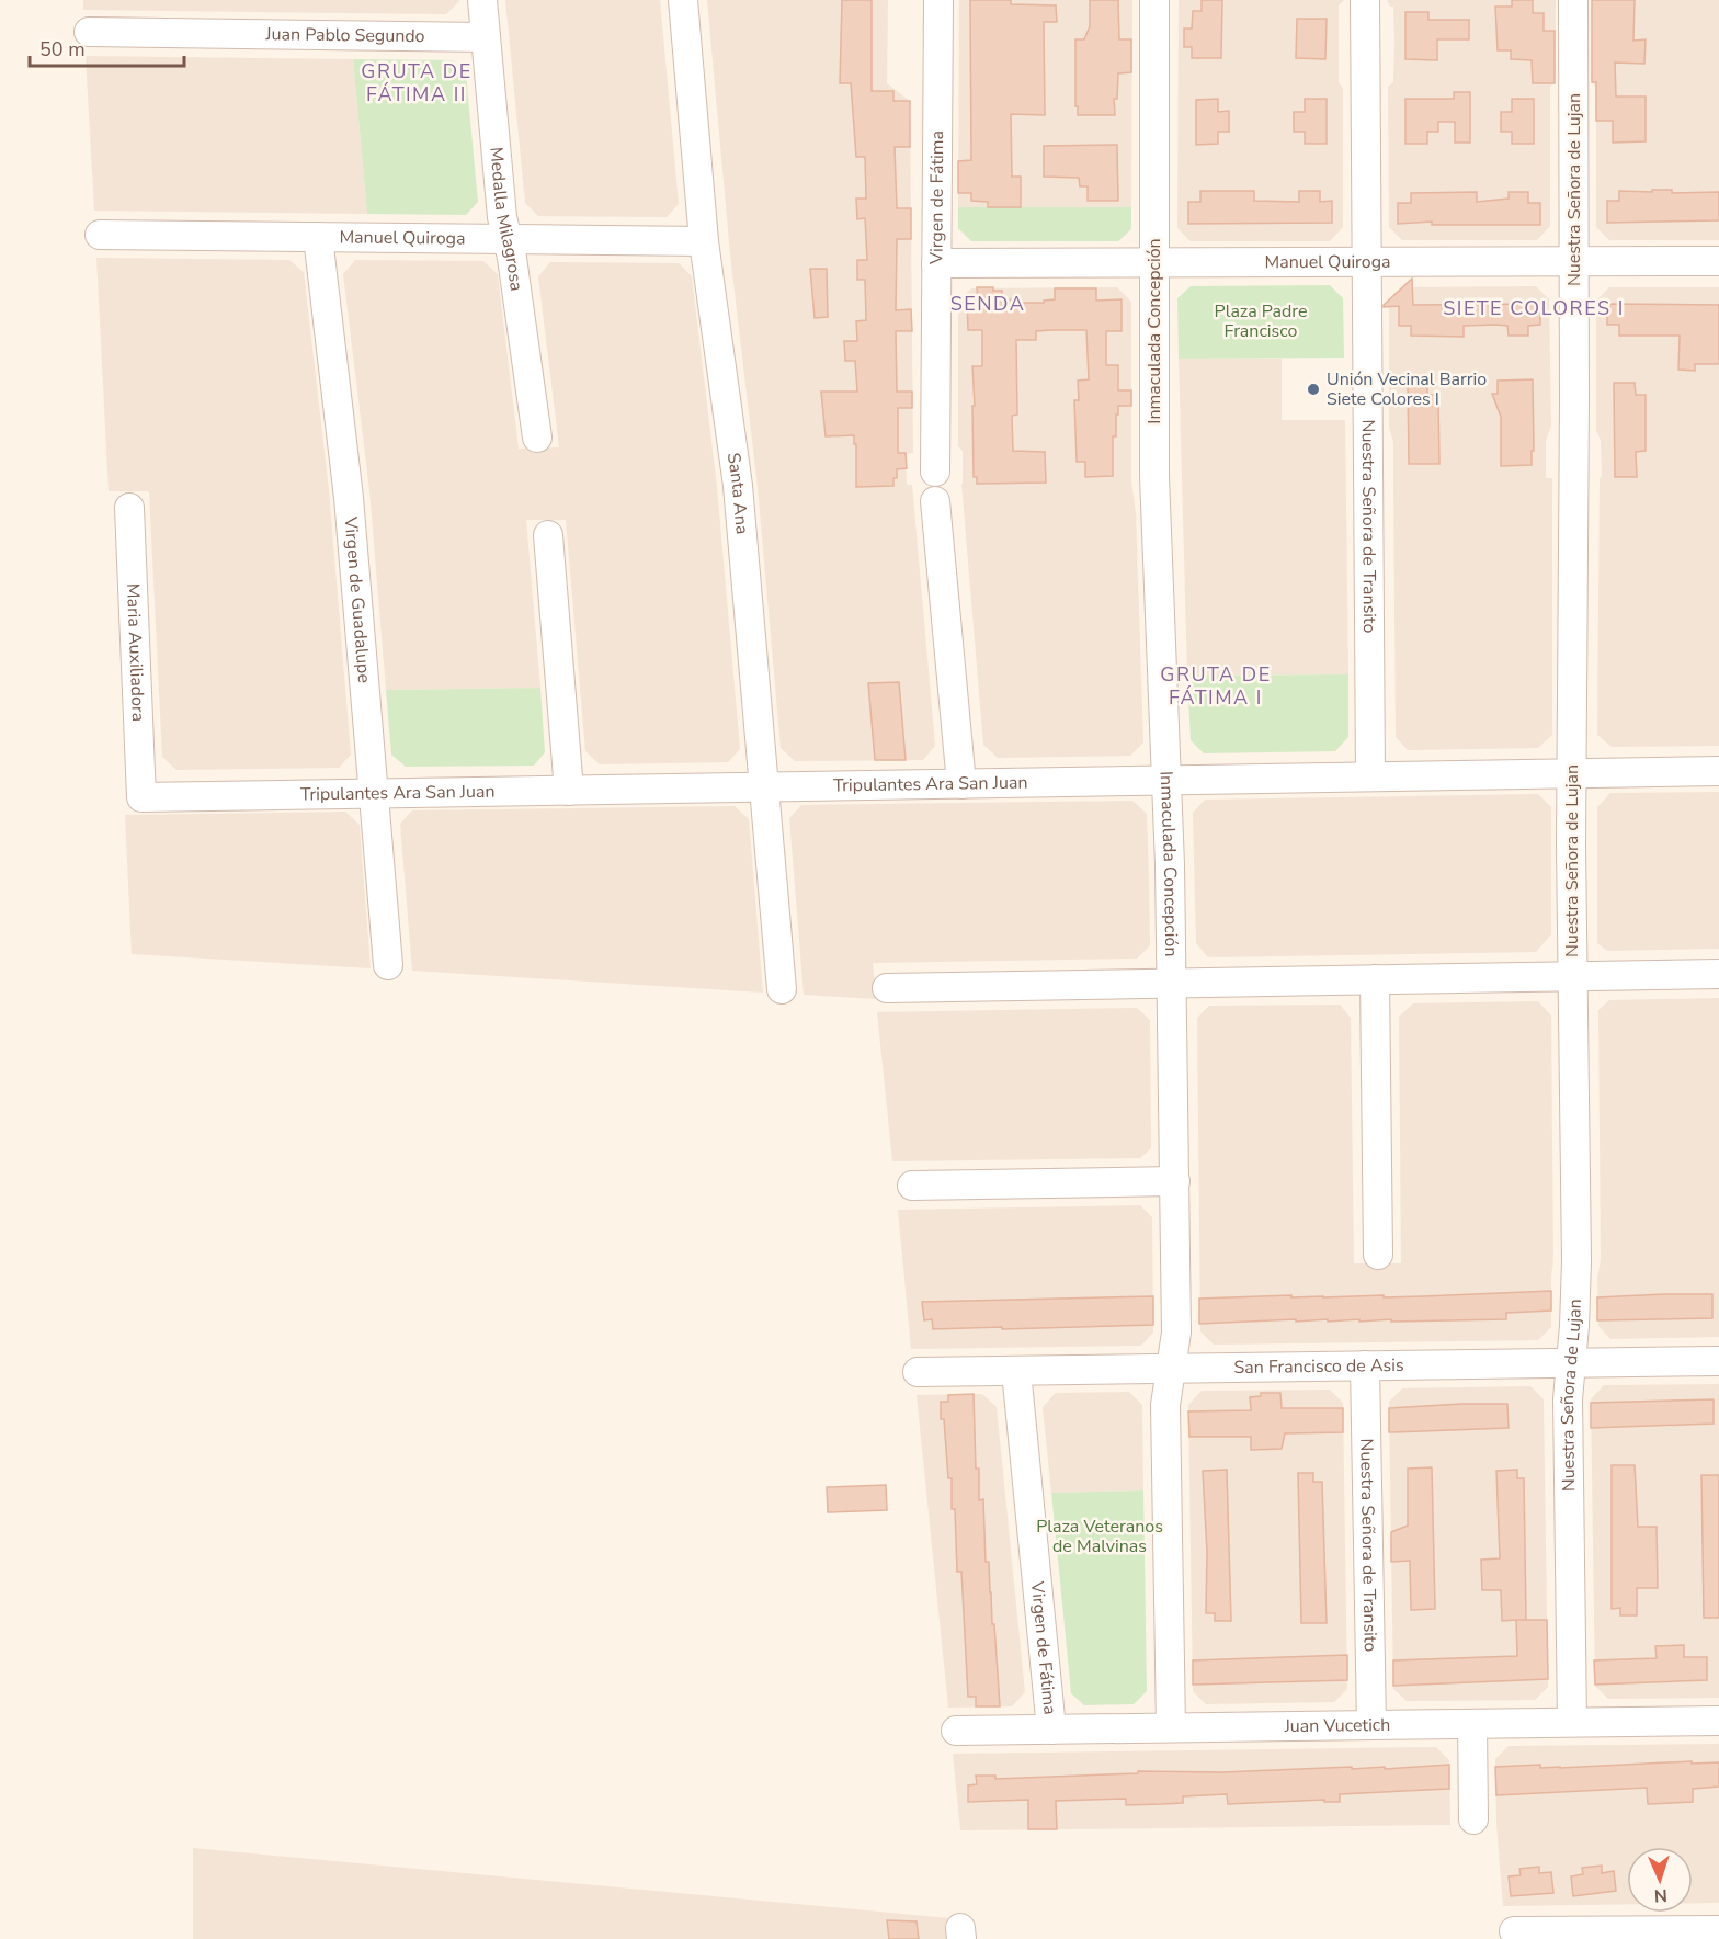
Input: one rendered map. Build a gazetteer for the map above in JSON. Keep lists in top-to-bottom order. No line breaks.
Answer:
{"streets":{"street":["Juan Pablo Segundo","Nuestra Señora de Lujan","Virgen de Fátima","Medalla Milagrosa","Manuel Quiroga","Inmaculada Concepción","Santa Ana","Nuestra Señora de Transito","Virgen de Guadalupe","Maria Auxiliadora","Tripulantes Ara San Juan","San Francisco de Asis","Juan Vucetich"]},"crossings":[["Juan Pablo Segundo","Medalla Milagrosa"],["Nuestra Señora de Lujan","Manuel Quiroga"],["Nuestra Señora de Lujan","Tripulantes Ara San Juan"],["Nuestra Señora de Lujan","San Francisco de Asis"],["Nuestra Señora de Lujan","Juan Vucetich"],["Virgen de Fátima","Manuel Quiroga"],["Virgen de Fátima","San Francisco de Asis"],["Virgen de Fátima","Juan Vucetich"],["Medalla Milagrosa","Manuel Quiroga"],["Manuel Quiroga","Inmaculada Concepción"],["Manuel Quiroga","Santa Ana"],["Manuel Quiroga","Nuestra Señora de Transito"],["Manuel Quiroga","Virgen de Guadalupe"],["Inmaculada Concepción","Tripulantes Ara San Juan"],["Inmaculada Concepción","San Francisco de Asis"],["Inmaculada Concepción","Juan Vucetich"],["Santa Ana","Tripulantes Ara San Juan"],["Nuestra Señora de Transito","Tripulantes Ara San Juan"],["Nuestra Señora de Transito","San Francisco de Asis"],["Nuestra Señora de Transito","Juan Vucetich"],["Virgen de Guadalupe","Tripulantes Ara San Juan"],["Maria Auxiliadora","Tripulantes Ara San Juan"]],"districts":["GRUTA DE FÁTIMA II","SENDA","SIETE COLORES I","GRUTA DE FÁTIMA I"],"parks":["Plaza Padre Francisco","Plaza Veteranos de Malvinas"],"places":["Unión Vecinal Barrio Siete Colores I"],"scale_bar":"50 m","north":"bottom"}
